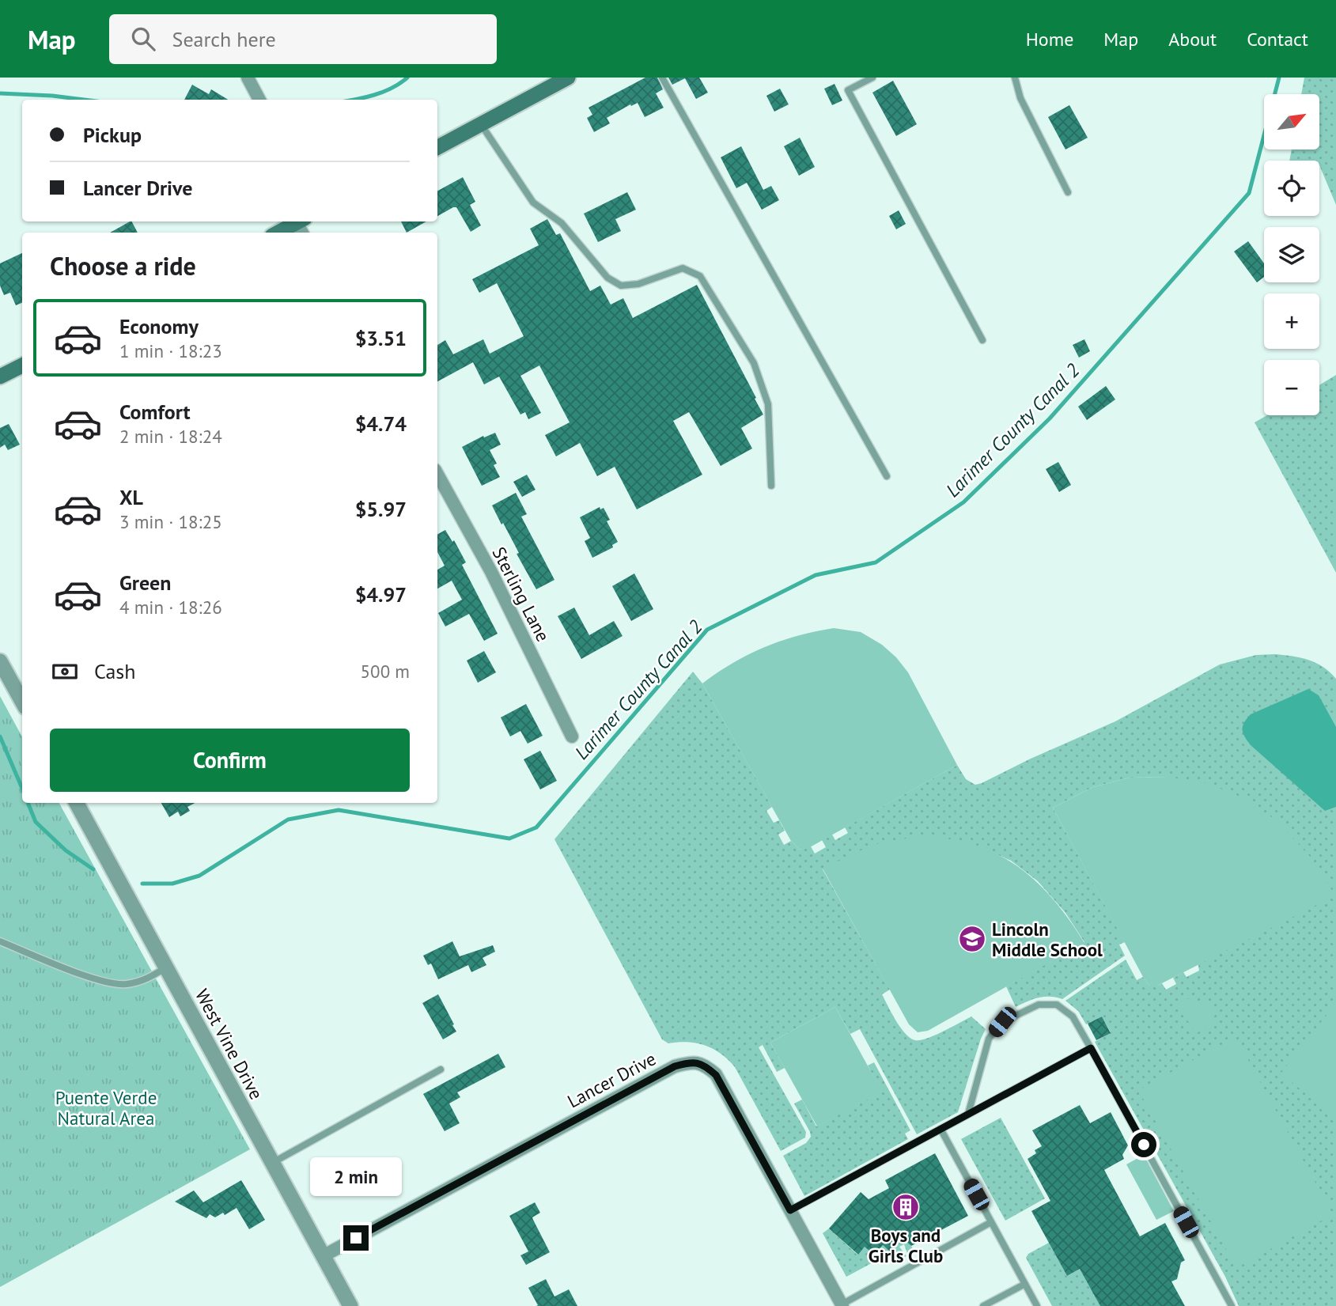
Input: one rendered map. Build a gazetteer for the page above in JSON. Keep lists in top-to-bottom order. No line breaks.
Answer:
{"streets":{"street":["Sterling Lane","West Vine Drive","Lancer Drive"]},"crossings":[["West Vine Drive","Lancer Drive"]],"water":["Larimer County Canal 2"],"parks":["Puente Verde Natural Area"],"places":{"school or university":["Lincoln Middle School"],"building":["Boys and Girls Club"]},"north":"top right","page":{"header":"Map","search":"Search here","nav":["Home","Map","About","Contact"],"map_buttons":["+","−"],"banner":["Pickup","Lancer Drive"],"heading":"Choose a ride","list":[{"name":"Economy","note":"1 min · 18:23","value":"$3.51"},{"name":"Comfort","note":"2 min · 18:24","value":"$4.74"},{"name":"XL","note":"3 min · 18:25","value":"$5.97"},{"name":"Green","note":"4 min · 18:26","value":"$4.97"}],"pay":["Cash","500 m"],"buttons":"Confirm","bubble":"2 min"}}
